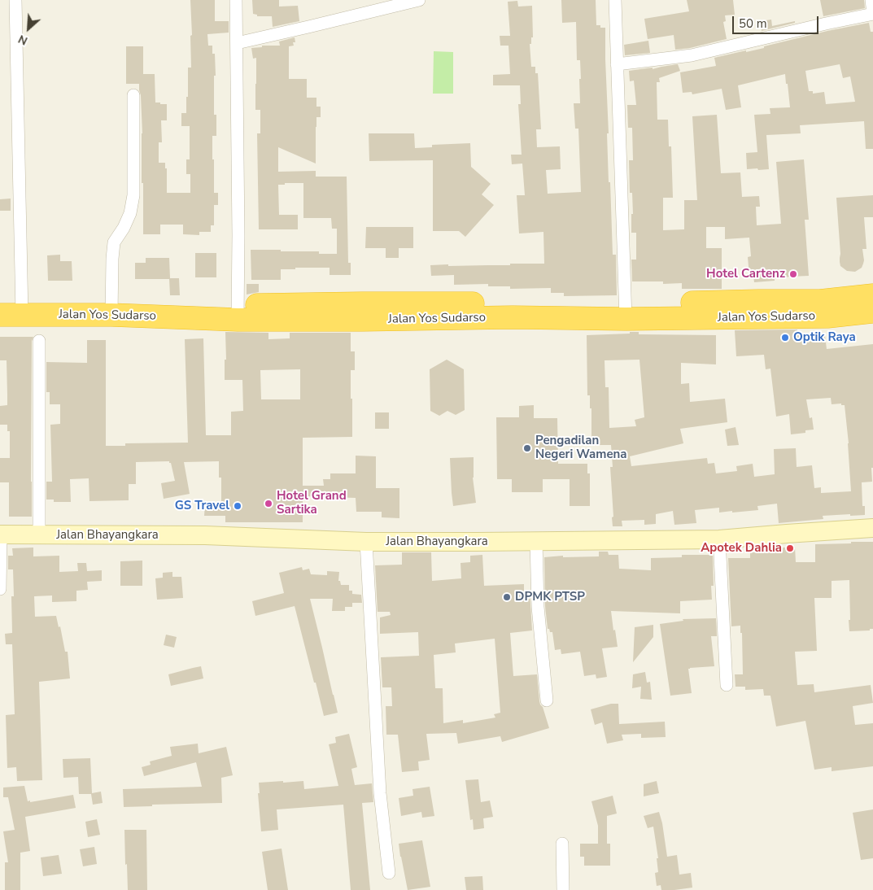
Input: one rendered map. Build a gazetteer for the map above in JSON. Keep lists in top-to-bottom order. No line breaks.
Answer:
{"streets":{"highway":["Jalan Yos Sudarso"],"main road":["Jalan Bhayangkara"]},"places":["Hotel Cartenz","Optik Raya","Pengadilan Negeri Wamena","Hotel Grand Sartika","GS Travel","Apotek Dahlia","DPMK PTSP"],"scale_bar":"50 m","north":"bottom left"}
